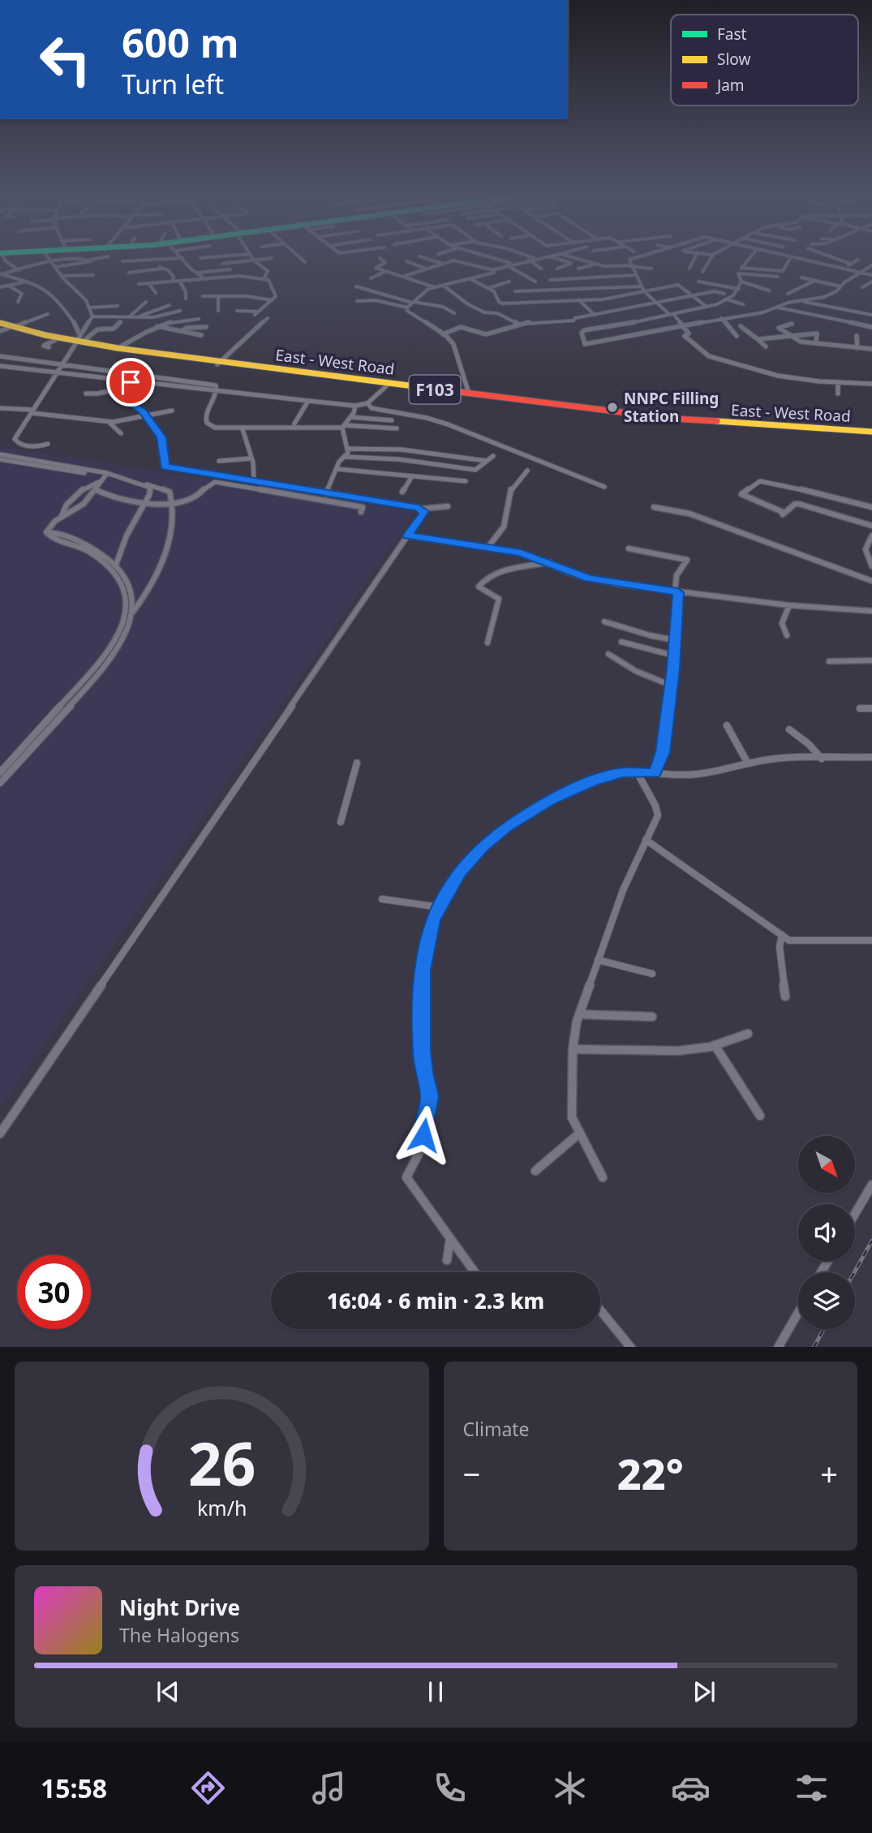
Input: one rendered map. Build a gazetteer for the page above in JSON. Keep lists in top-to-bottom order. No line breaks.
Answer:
{"streets":{"main road":["East - West Road","F103"]},"places":["NNPC Filling Station"],"legend":["Fast","Slow","Jam"],"north":"bottom right","page":{"turn":["600 m","Turn left"],"limit":"30","trip":"16:04 · 6 min · 2.3 km","tile":"Climate","heat":["−","22°","+"],"song":["Night Drive","The Halogens"],"tabs":"15:58","gauge":["26","km/h"]}}
